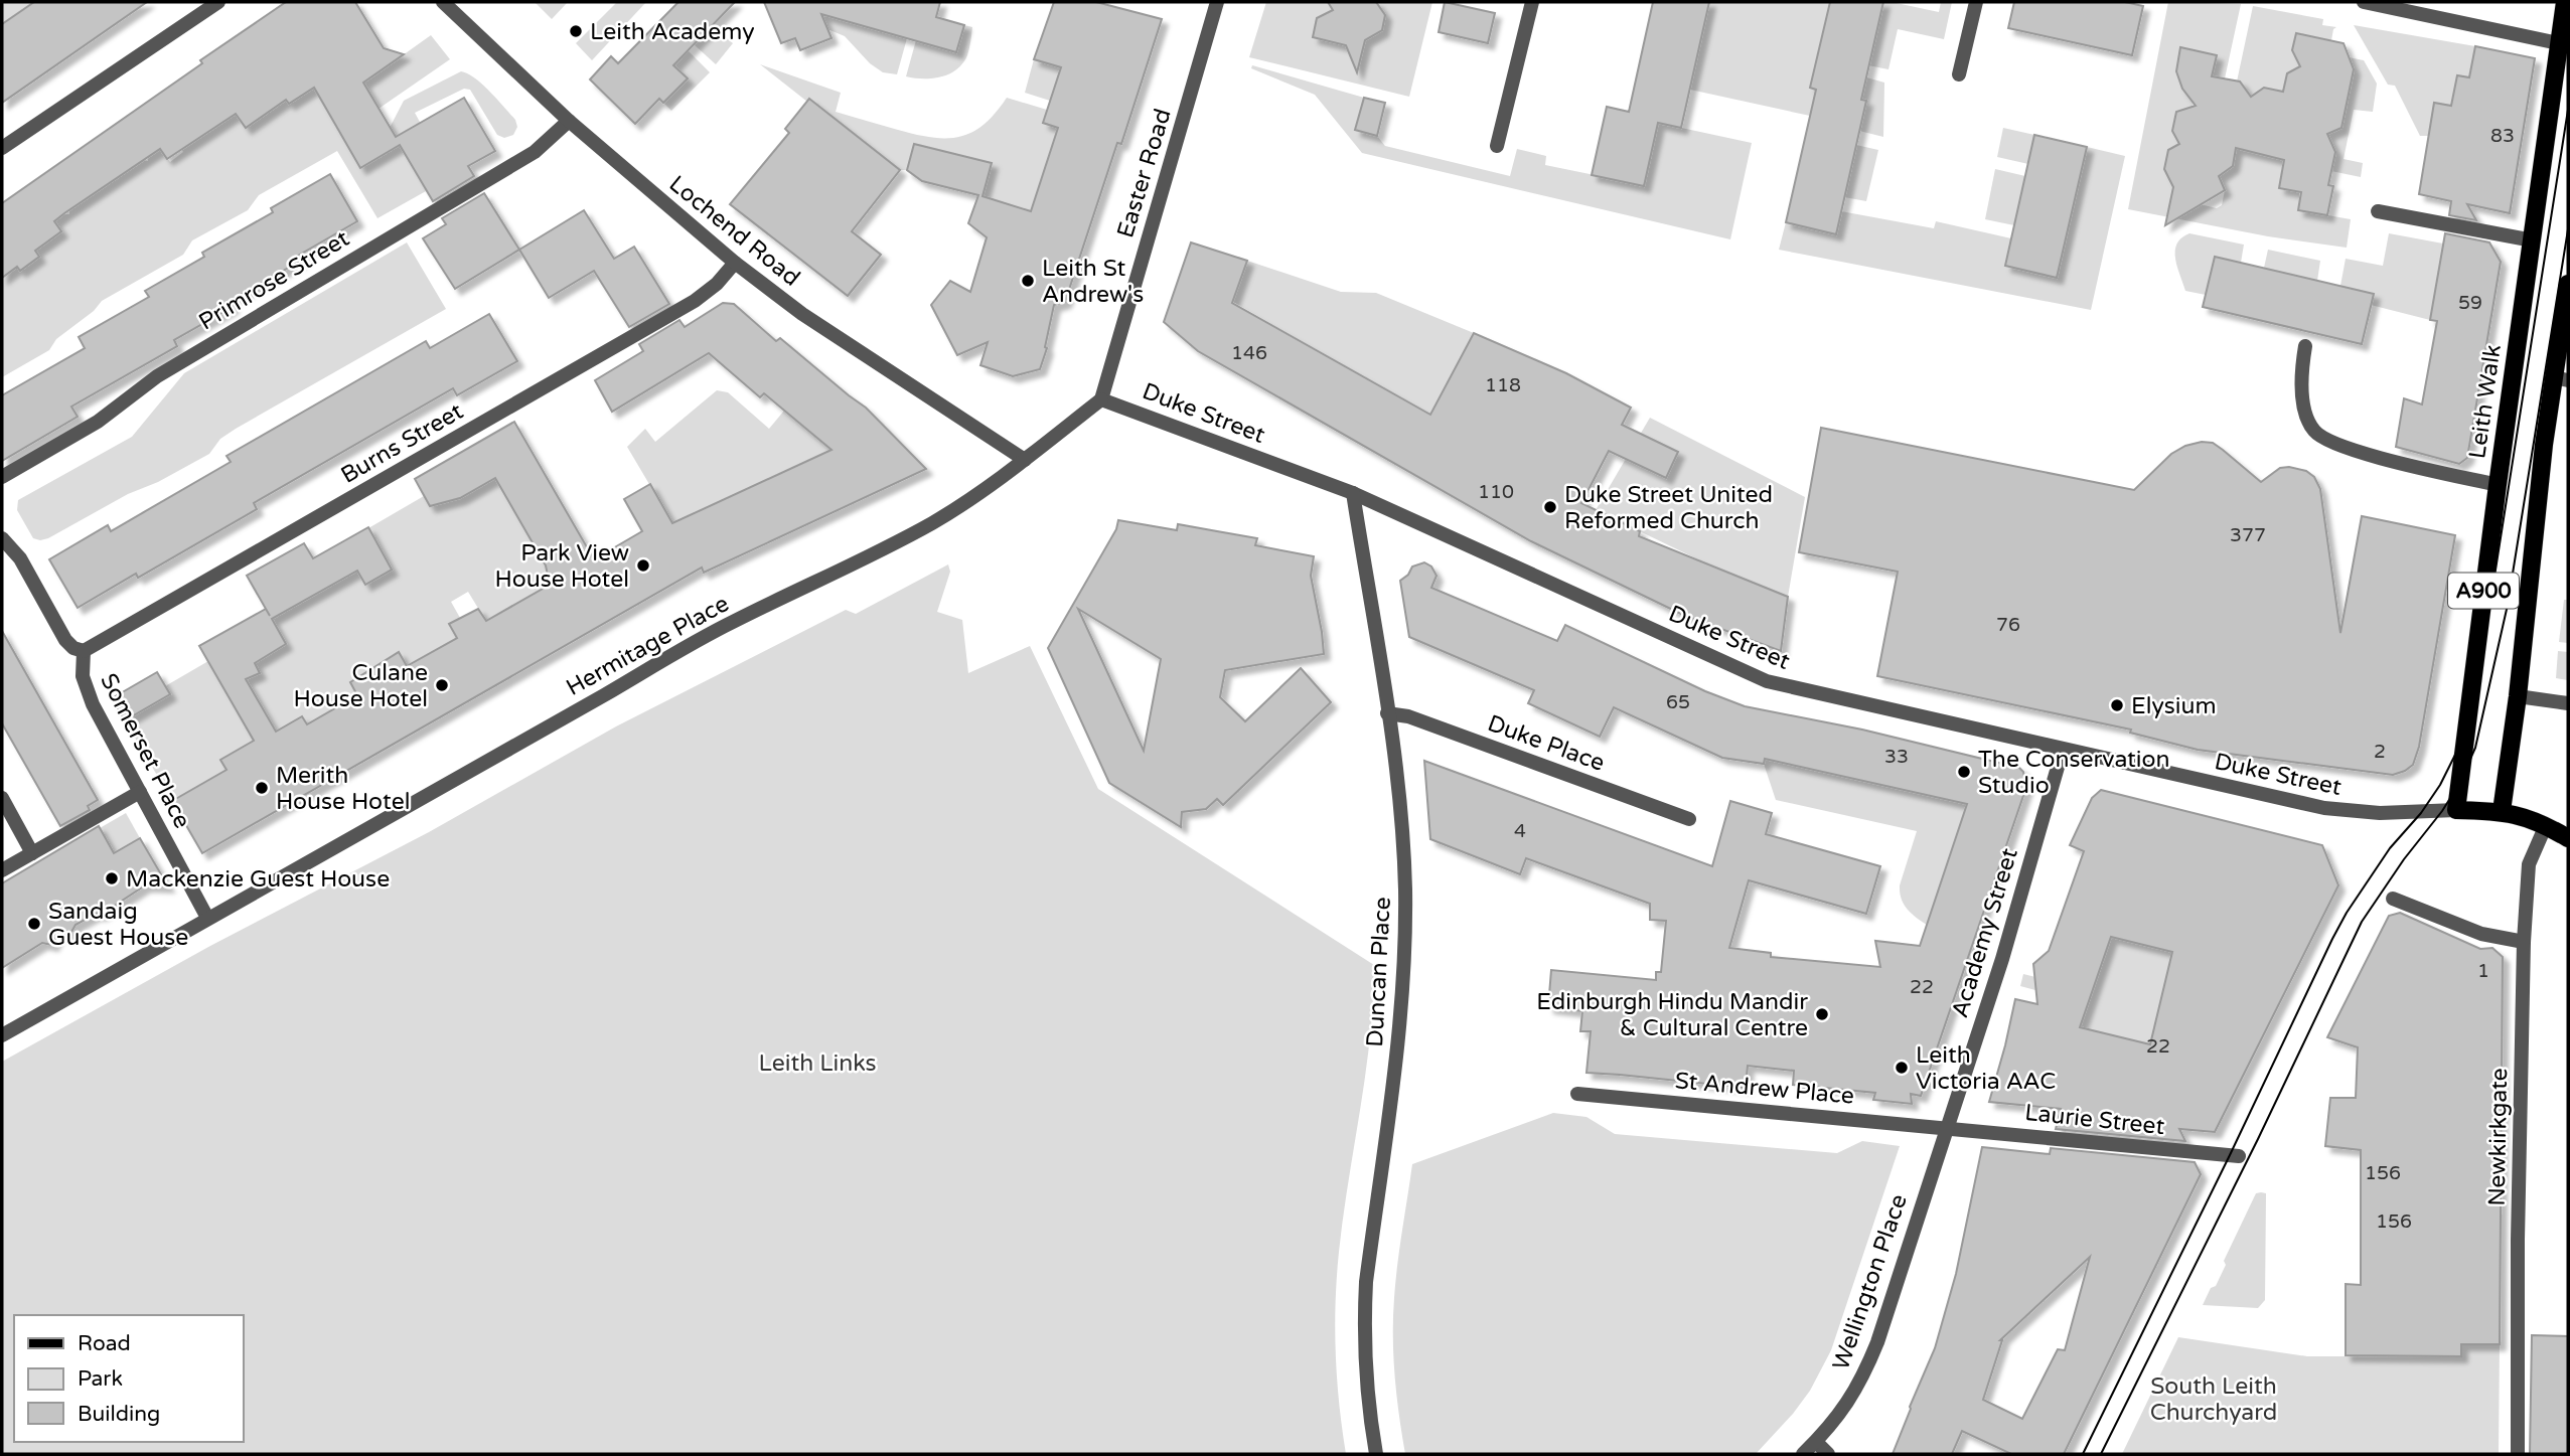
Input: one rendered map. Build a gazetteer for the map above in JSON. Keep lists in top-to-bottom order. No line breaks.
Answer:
{"streets":{"main road":["Leith Walk","A900"],"street":["Easter Road","Lochend Road","Primrose Street","Duke Street","Burns Street","Hermitage Place","Duke Place","Somerset Place","Academy Street","Duncan Place","St Andrew Place","Laurie Street","Newkirkgate","Wellington Place"]},"crossings":[["Easter Road","Duke Street"],["Easter Road","Hermitage Place"],["Lochend Road","Primrose Street"],["Lochend Road","Burns Street"],["Lochend Road","Hermitage Place"],["Leith Walk","Duke Street"],["Duke Street","Hermitage Place"],["Duke Street","Academy Street"],["Duke Street","Duncan Place"],["Burns Street","Somerset Place"],["Hermitage Place","Somerset Place"],["Duke Place","Duncan Place"],["Academy Street","St Andrew Place"],["Academy Street","Laurie Street"],["Academy Street","Wellington Place"],["St Andrew Place","Laurie Street"],["St Andrew Place","Wellington Place"],["Laurie Street","Wellington Place"]],"parks":["Leith Links","South Leith Churchyard"],"places":["Leith Academy","Leith St Andrew's","Duke Street United Reformed Church","Park View House Hotel","Culane House Hotel","Elysium","The Conservation Studio","Merith House Hotel","Mackenzie Guest House","Sandaig Guest House","Edinburgh Hindu Mandir & Cultural Centre","Leith Victoria AAC"],"house_numbers":["83","59","146","118","110","377","76","65","2","33","4","1","22","22","156","156"],"legend":["Road","Park","Building"]}
